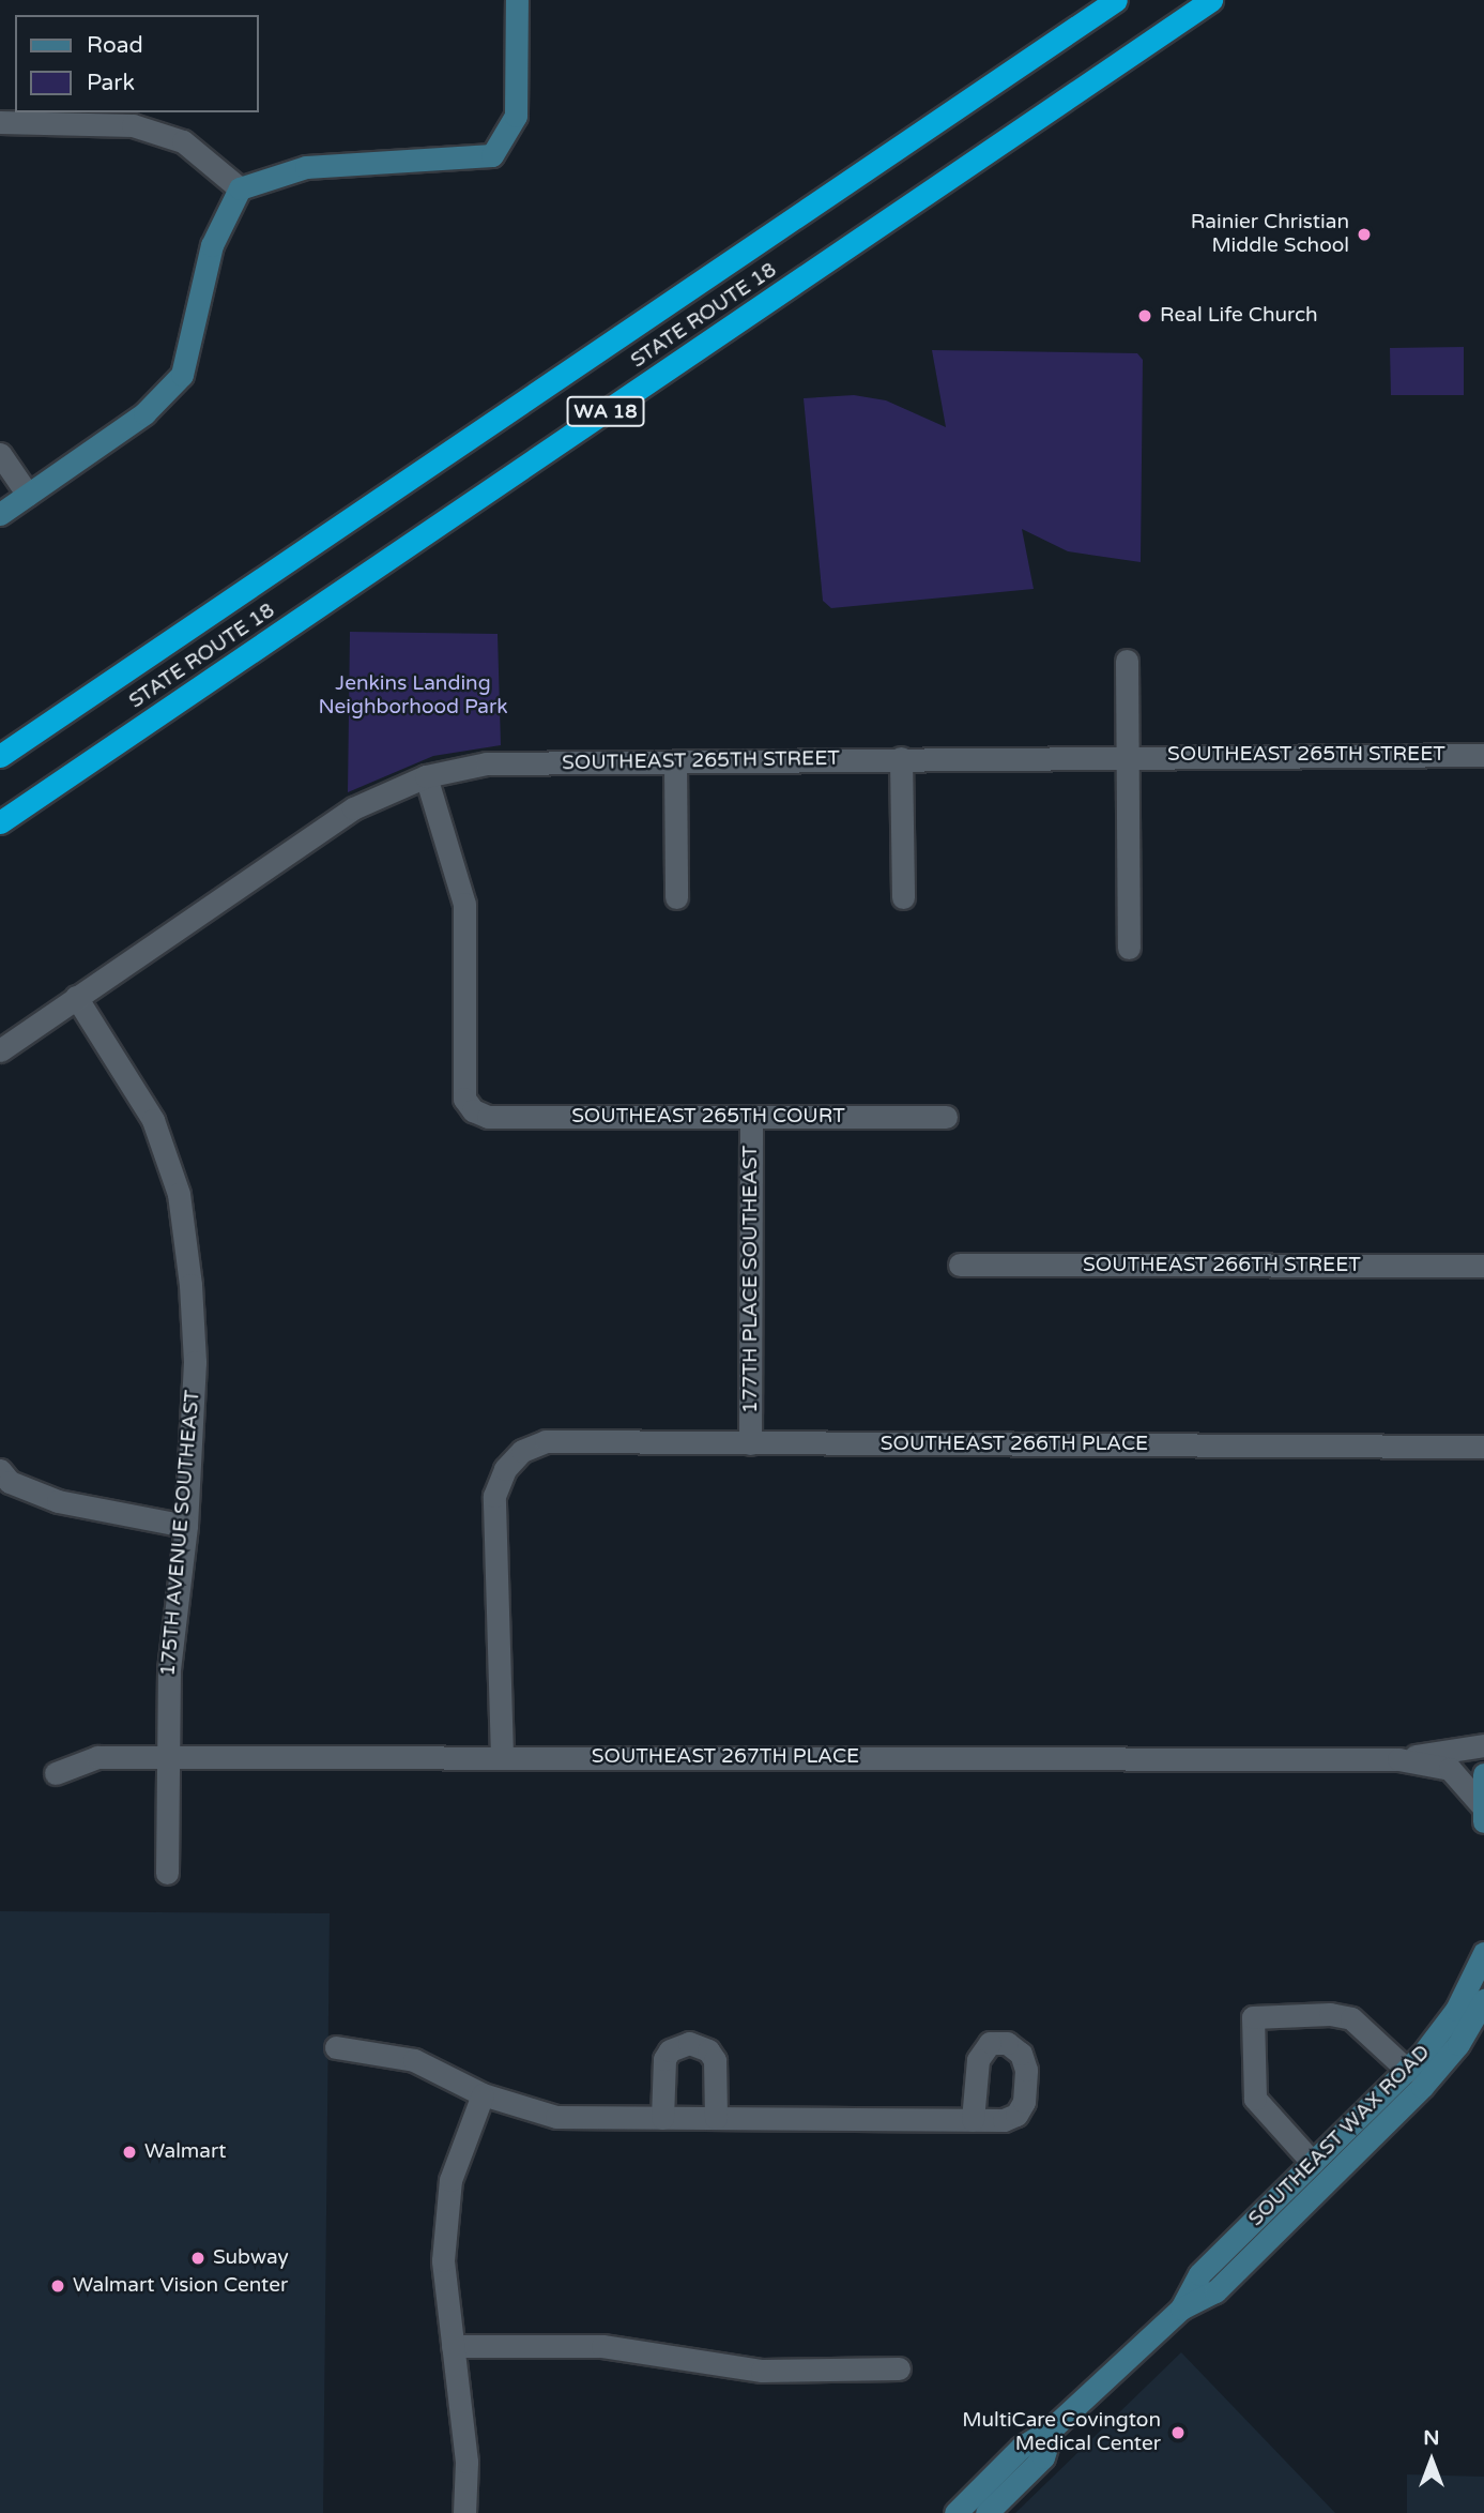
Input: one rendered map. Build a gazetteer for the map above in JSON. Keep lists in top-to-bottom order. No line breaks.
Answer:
{"streets":{"highway":["STATE ROUTE 18","WA 18"],"street":["SOUTHEAST 265TH STREET","SOUTHEAST 265TH COURT","SOUTHEAST 266TH STREET","177TH PLACE SOUTHEAST","SOUTHEAST 266TH PLACE","175TH AVENUE SOUTHEAST","SOUTHEAST 267TH PLACE","SOUTHEAST WAX ROAD"]},"crossings":[["SOUTHEAST 265TH STREET","SOUTHEAST 265TH COURT"],["SOUTHEAST 265TH STREET","175TH AVENUE SOUTHEAST"],["SOUTHEAST 265TH COURT","177TH PLACE SOUTHEAST"],["177TH PLACE SOUTHEAST","SOUTHEAST 266TH PLACE"],["SOUTHEAST 266TH PLACE","SOUTHEAST 267TH PLACE"],["175TH AVENUE SOUTHEAST","SOUTHEAST 267TH PLACE"]],"parks":["Jenkins Landing Neighborhood Park"],"places":["Rainier Christian Middle School","Real Life Church","Walmart","Subway","Walmart Vision Center","MultiCare Covington Medical Center"],"legend":["Road","Park"],"north":"top"}
